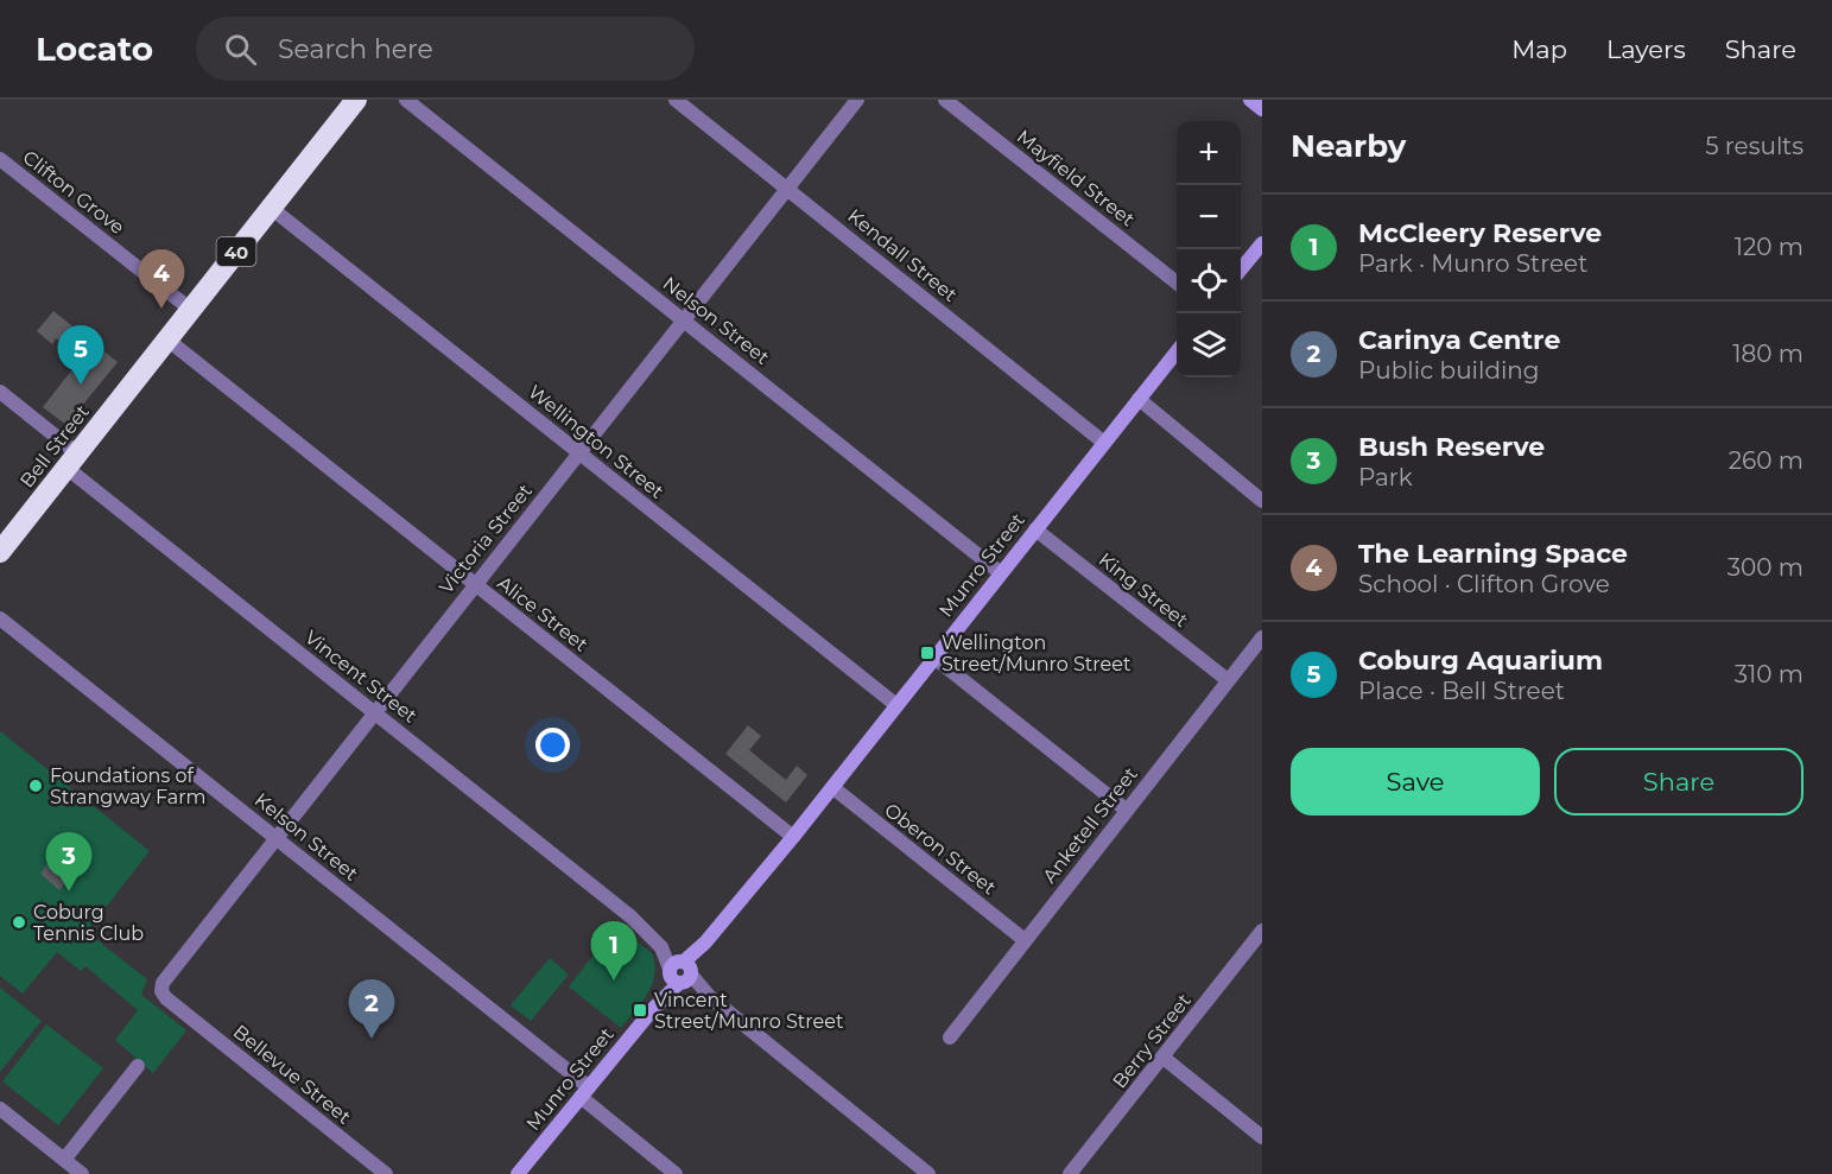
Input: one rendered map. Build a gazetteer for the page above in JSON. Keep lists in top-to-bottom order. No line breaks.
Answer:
{"streets":{"highway":["40","Bell Street"],"street":["Mayfield Street","Clifton Grove","Kendall Street","Nelson Street","Wellington Street","Victoria Street","Munro Street","King Street","Alice Street","Vincent Street","Anketell Street","Kelson Street","Oberon Street","Berry Street","Bellevue Street"]},"crossings":[["Clifton Grove","Bell Street"],["Kendall Street","Victoria Street"],["Kendall Street","Munro Street"],["Nelson Street","Victoria Street"],["Nelson Street","Munro Street"],["Wellington Street","Bell Street"],["Wellington Street","Victoria Street"],["Wellington Street","Munro Street"],["Bell Street","Alice Street"],["Bell Street","Vincent Street"],["Victoria Street","Alice Street"],["Victoria Street","Vincent Street"],["Victoria Street","Kelson Street"],["Victoria Street","Bellevue Street"],["Munro Street","King Street"],["Munro Street","Alice Street"],["Munro Street","Vincent Street"],["Munro Street","Kelson Street"],["Munro Street","Oberon Street"],["King Street","Anketell Street"],["Anketell Street","Oberon Street"]],"places":{"transit":["Wellington Street/Munro Street","Vincent Street/Munro Street"],"other":["Foundations of Strangway Farm","Coburg Tennis Club"]},"page":{"header":"Locato","search":"Search here","nav":["Map","Layers","Share"],"heading":["Nearby","5 results"],"map_buttons":["+","−"],"list":[{"mark":"1","name":"McCleery Reserve","note":"Park · Munro Street","value":"120 m"},{"mark":"2","name":"Carinya Centre","note":"Public building","value":"180 m"},{"mark":"3","name":"Bush Reserve","note":"Park","value":"260 m"},{"mark":"4","name":"The Learning Space","note":"School · Clifton Grove","value":"300 m"},{"mark":"5","name":"Coburg Aquarium","note":"Place · Bell Street","value":"310 m"}],"pins":["4","5","3","1","2"],"buttons":["Save","Share"]}}
